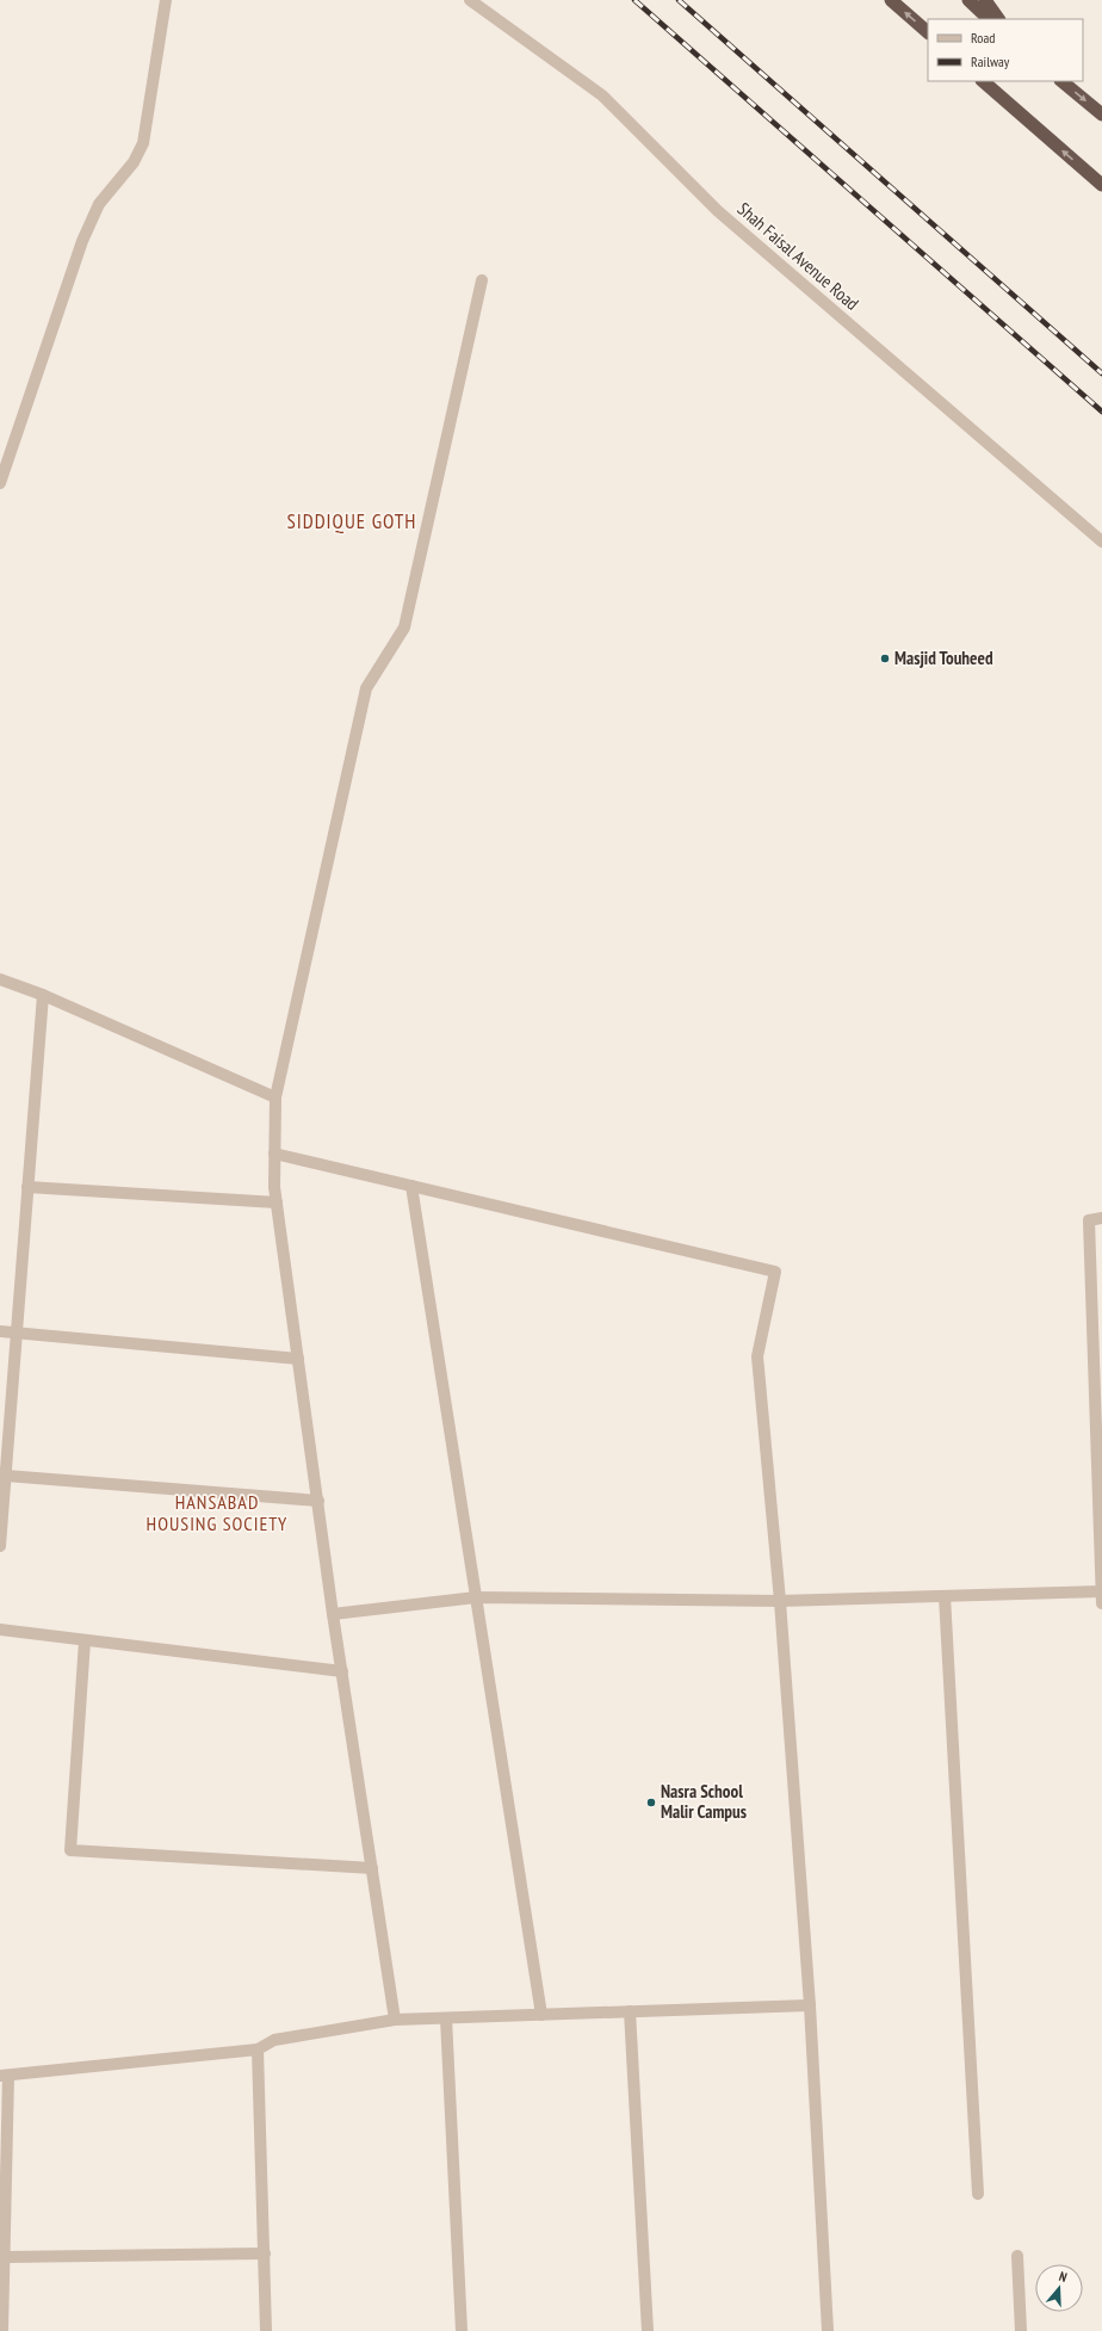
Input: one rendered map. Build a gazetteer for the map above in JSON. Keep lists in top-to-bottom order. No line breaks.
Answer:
{"streets":{"street":["Shah Faisal Avenue Road"]},"districts":["SIDDIQUE GOTH","HANSABAD HOUSING SOCIETY"],"places":["Masjid Touheed","Nasra School Malir Campus"],"legend":["Road","Railway"],"north":"top"}
